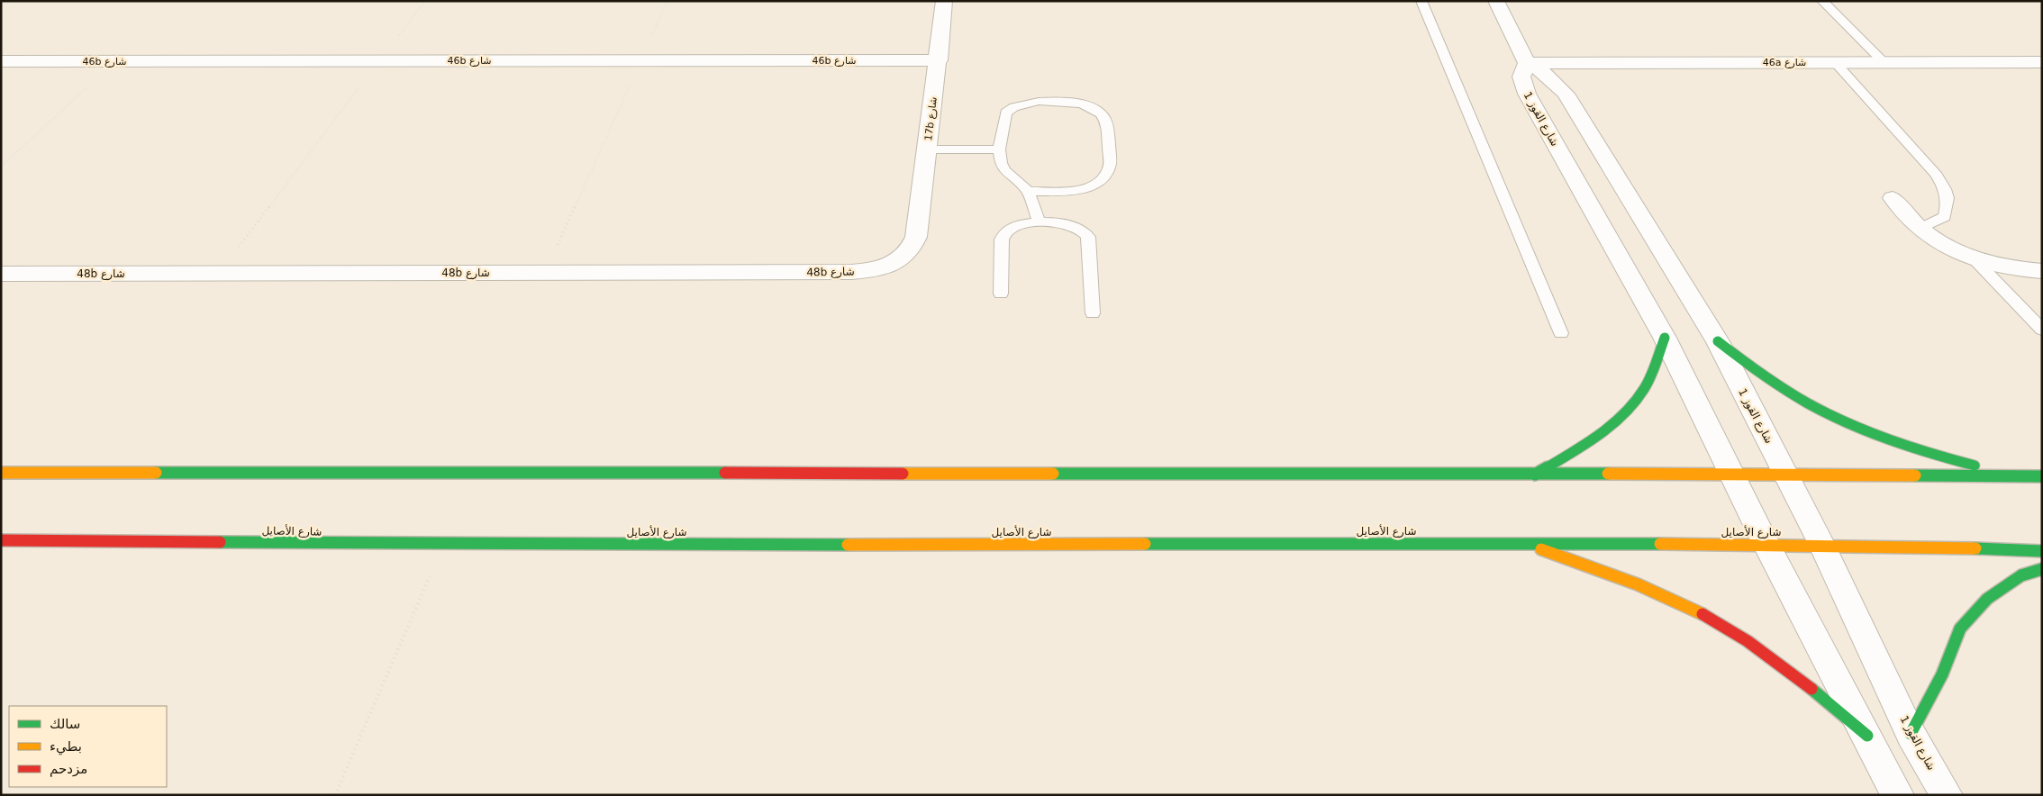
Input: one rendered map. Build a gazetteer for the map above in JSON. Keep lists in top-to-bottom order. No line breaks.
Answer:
{"streets":{"main road":["شارع الأصايل"],"street":["46b شارع","46a شارع","17b شارع","شارع القوز 1","48b شارع"]},"crossings":[["46b شارع","17b شارع"],["46a شارع","شارع القوز 1"],["17b شارع","48b شارع"],["شارع القوز 1","شارع الأصايل"]],"legend":["سالك","بطيء","مزدحم"]}
